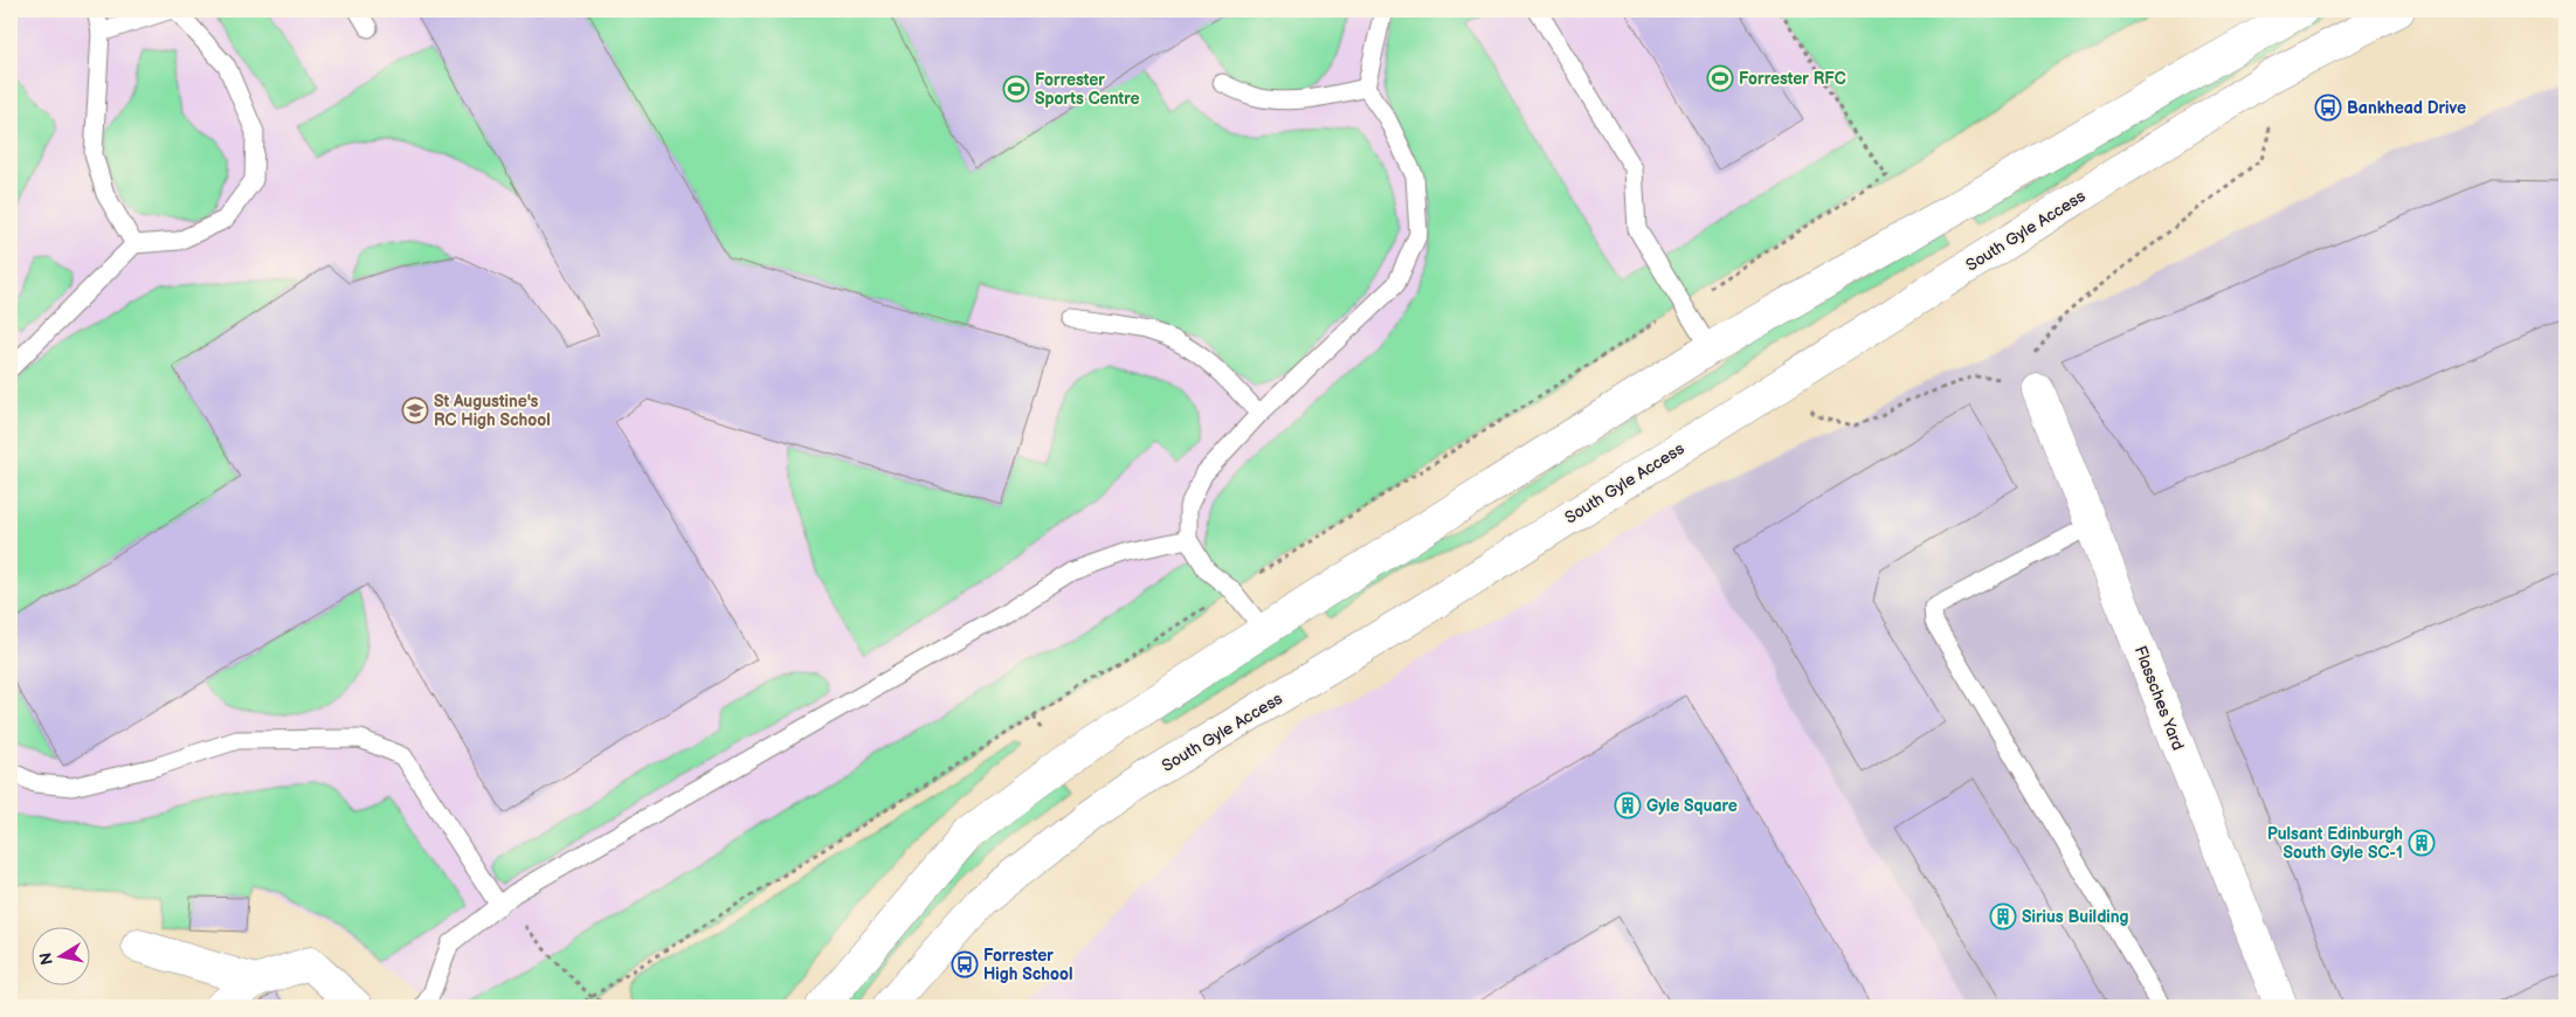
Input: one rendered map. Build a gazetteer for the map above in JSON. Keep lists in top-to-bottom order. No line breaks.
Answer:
{"streets":{"street":["South Gyle Access","Flassches Yard"]},"places":{"sports":["Forrester RFC","Forrester Sports Centre"],"bus stop":["Bankhead Drive","Forrester High School"],"school or university":["St Augustine's RC High School"],"building":["Gyle Square","Pulsant Edinburgh South Gyle SC-1","Sirius Building"]},"north":"left"}
